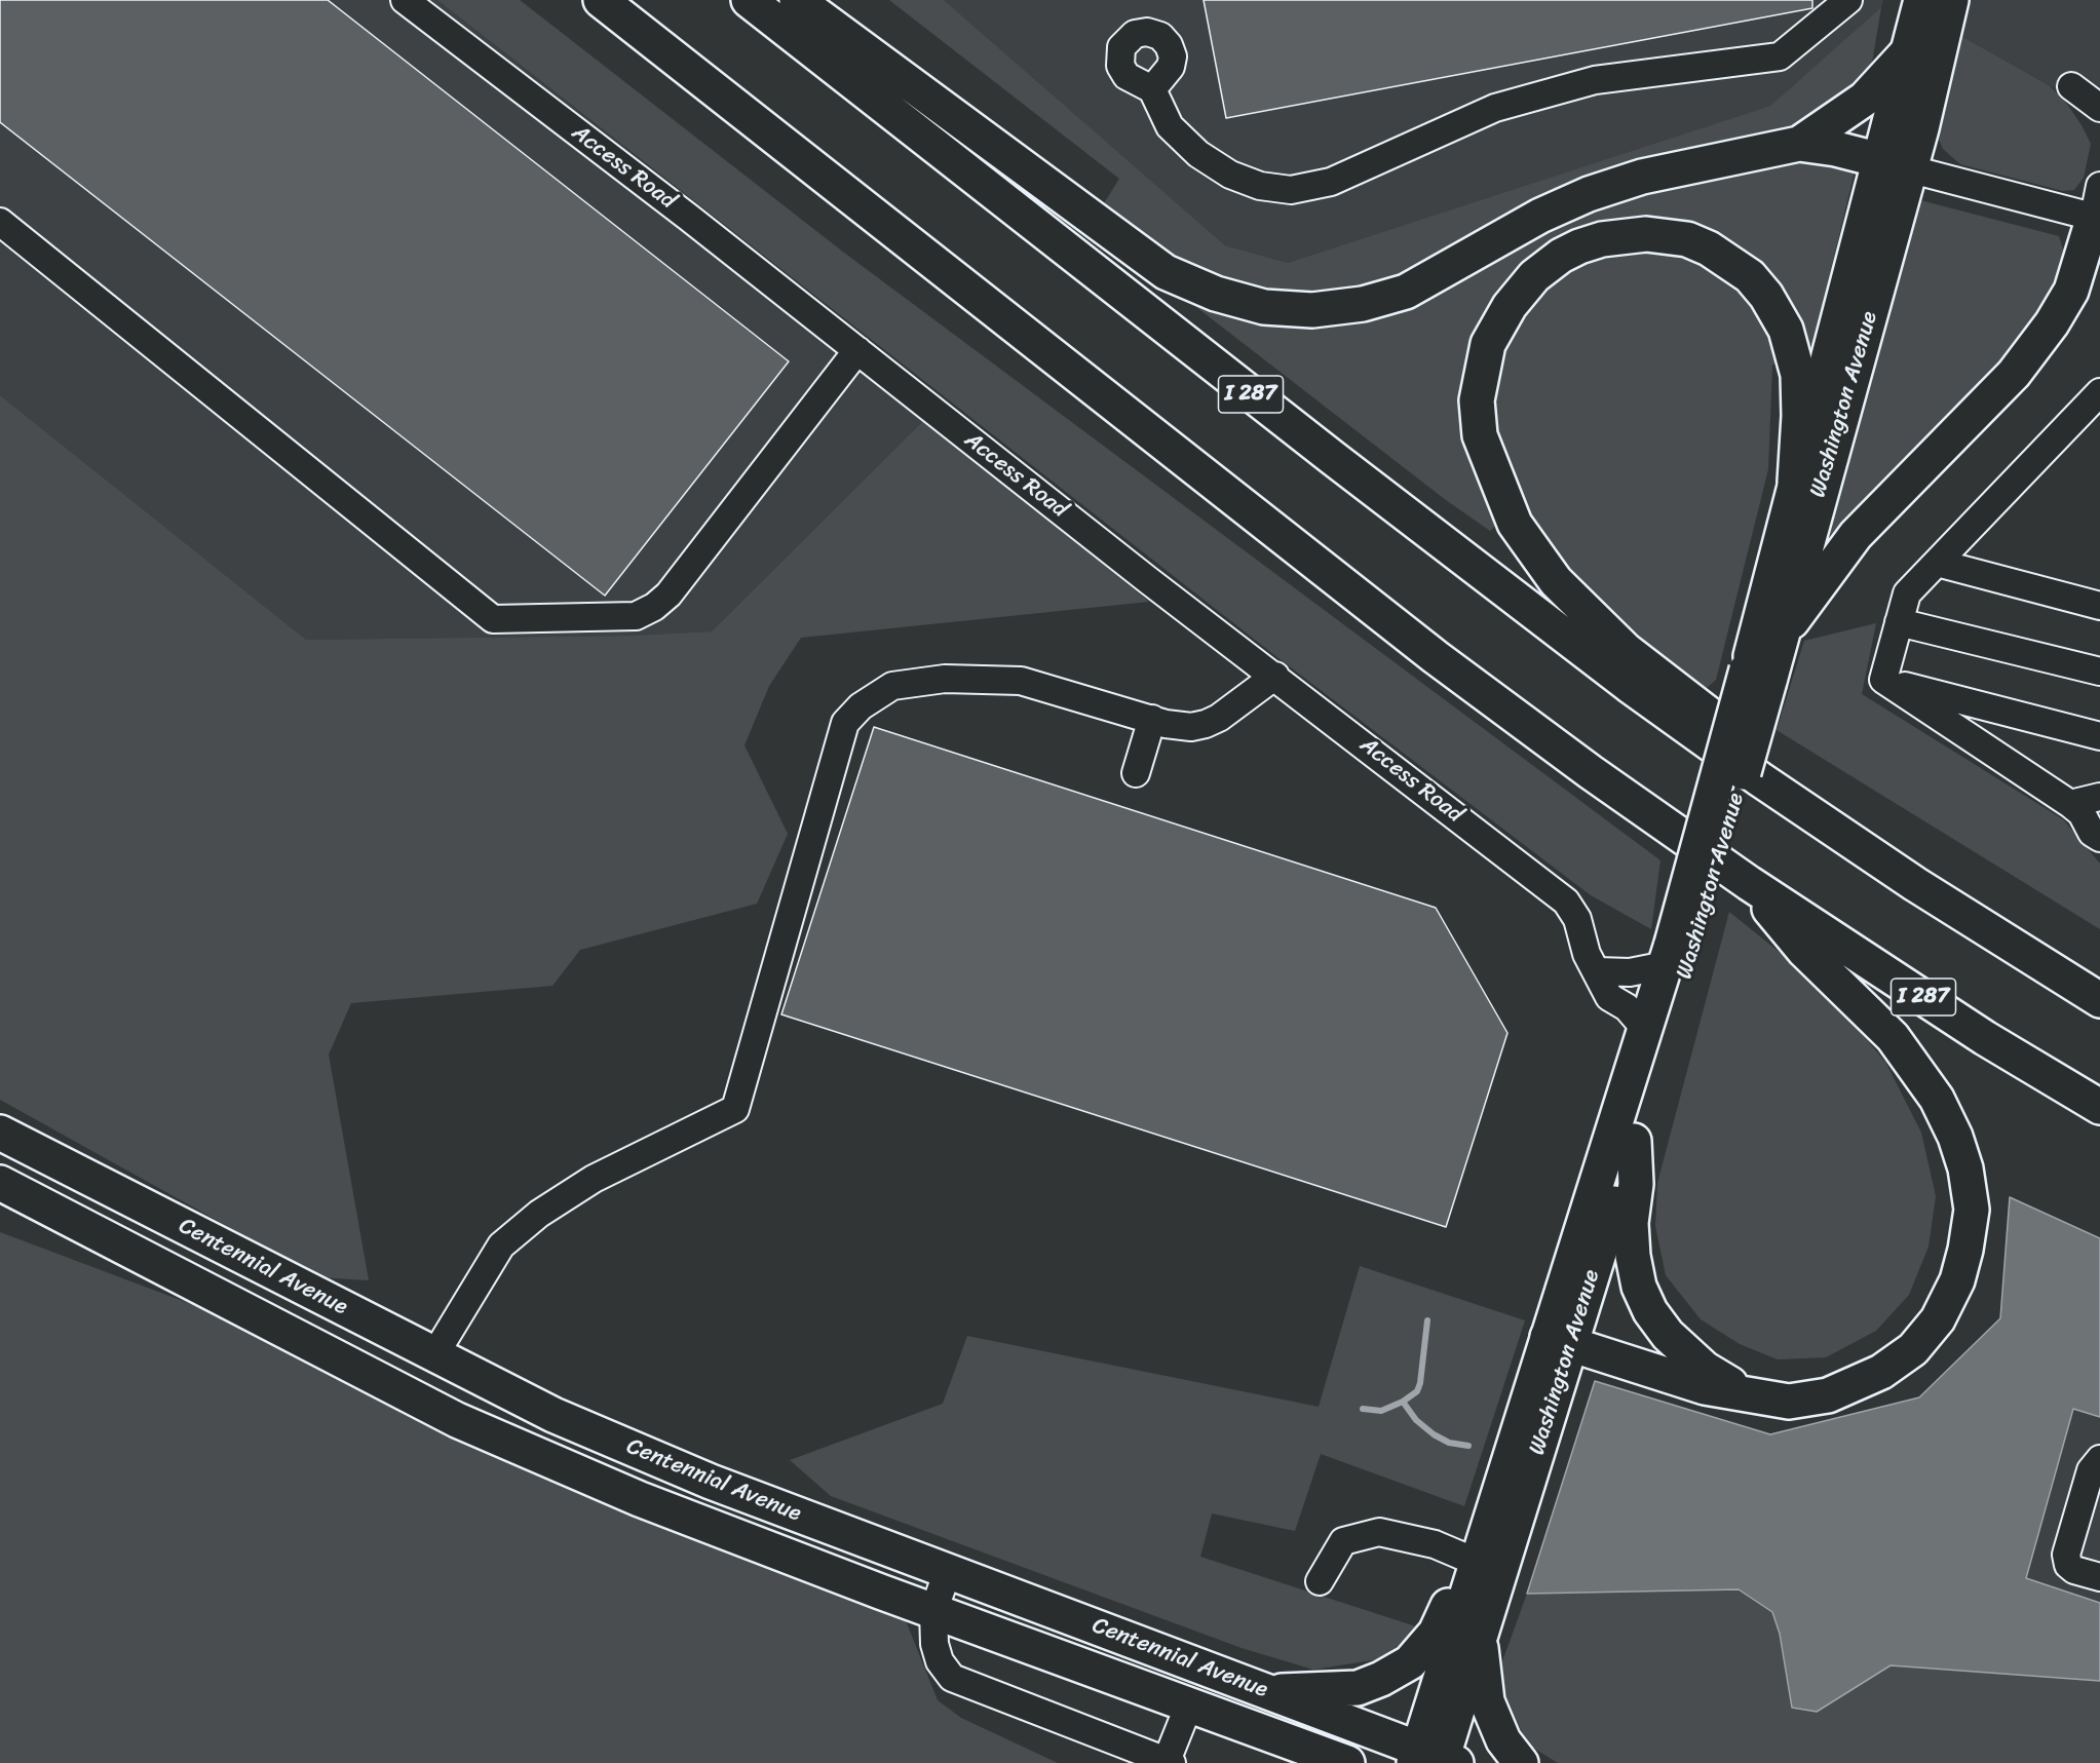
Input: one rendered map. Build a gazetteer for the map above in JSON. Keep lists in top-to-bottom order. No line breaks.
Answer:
{"streets":{"main road":["I 287","Washington Avenue","Centennial Avenue"],"lane":["Access Road"]},"crossings":[["Access Road","Washington Avenue"],["Washington Avenue","Centennial Avenue"]]}
